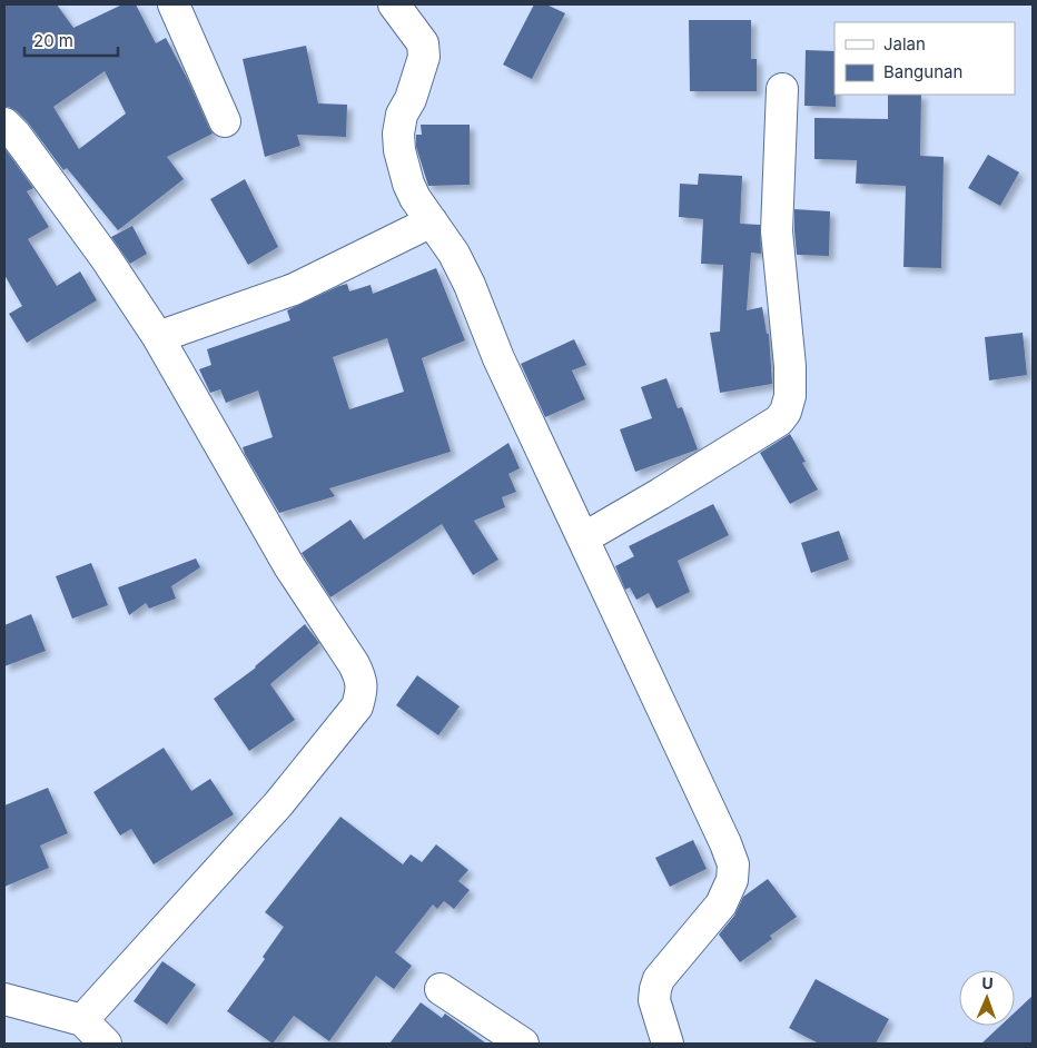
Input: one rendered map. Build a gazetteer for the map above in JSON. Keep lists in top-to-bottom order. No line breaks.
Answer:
{"legend":["Jalan","Bangunan"],"scale_bar":"20 m","north":"top"}
